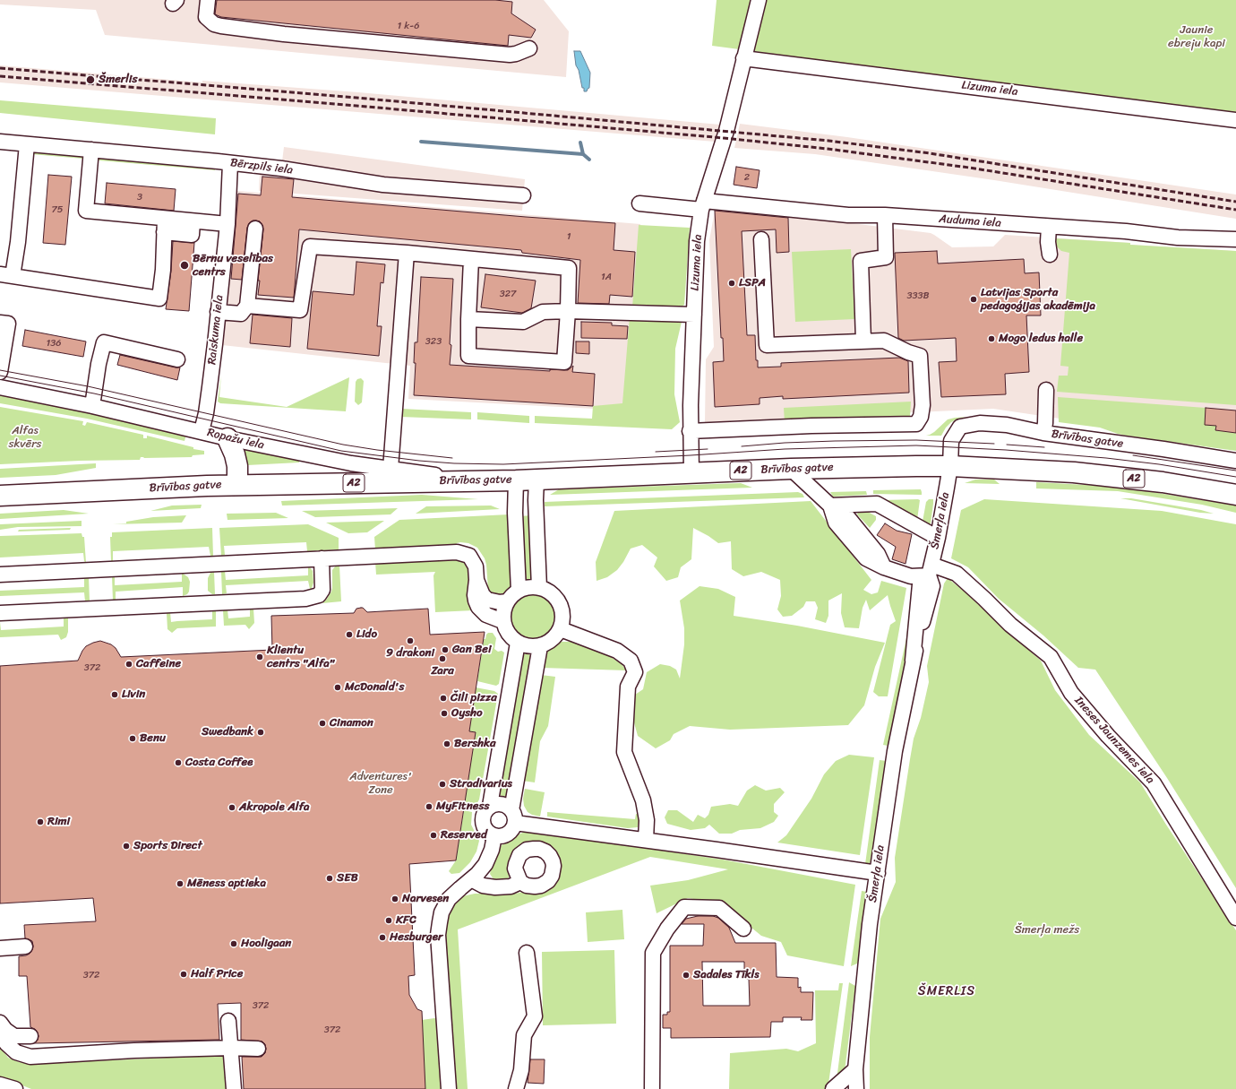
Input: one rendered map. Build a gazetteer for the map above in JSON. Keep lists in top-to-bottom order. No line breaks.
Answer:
{"streets":{"highway":["Brīvības gatve","A2"],"street":["Lizuma iela","Bērzpils iela","Auduma iela","Raiskuma iela","Ropažu iela","Šmerļa iela","Ineses Jaunzemes iela"]},"crossings":[["Lizuma iela","Auduma iela"],["Lizuma iela","Brīvības gatve"],["Bērzpils iela","Raiskuma iela"],["Raiskuma iela","Ropažu iela"],["Ropažu iela","Brīvības gatve"],["Brīvības gatve","Šmerļa iela"],["Šmerļa iela","Ineses Jaunzemes iela"]],"districts":["ŠMERLIS"],"parks":["Jaunie ebreju kapi","Alfas skvērs","Adventures' Zone","Šmerļa mežs"],"places":["Šmerlis","Bērnu veselības centrs","LSPA","Latvijas Sporta pedagoģijas akadēmija","Mogo ledus halle","Lido","9 drakoni","Gan Bei","Klientu centrs \"Alfa\"","Zara","Caffeine","McDonald's","Livin","Čili pizza","Oysho","Cinamon","Swedbank","Benu","Bershka","Costa Coffee","Stradivarius","MyFitness","Akropole Alfa","Rimi","Reserved","Sports Direct","SEB","Mēness aptieka","Narvesen","KFC","Hesburger","Hooligaan","Half Price","Sadales Tīkls"],"house_numbers":["1 k-6","2","3","75","1","1A","327","333B","323","136","372","372","372","372"]}
